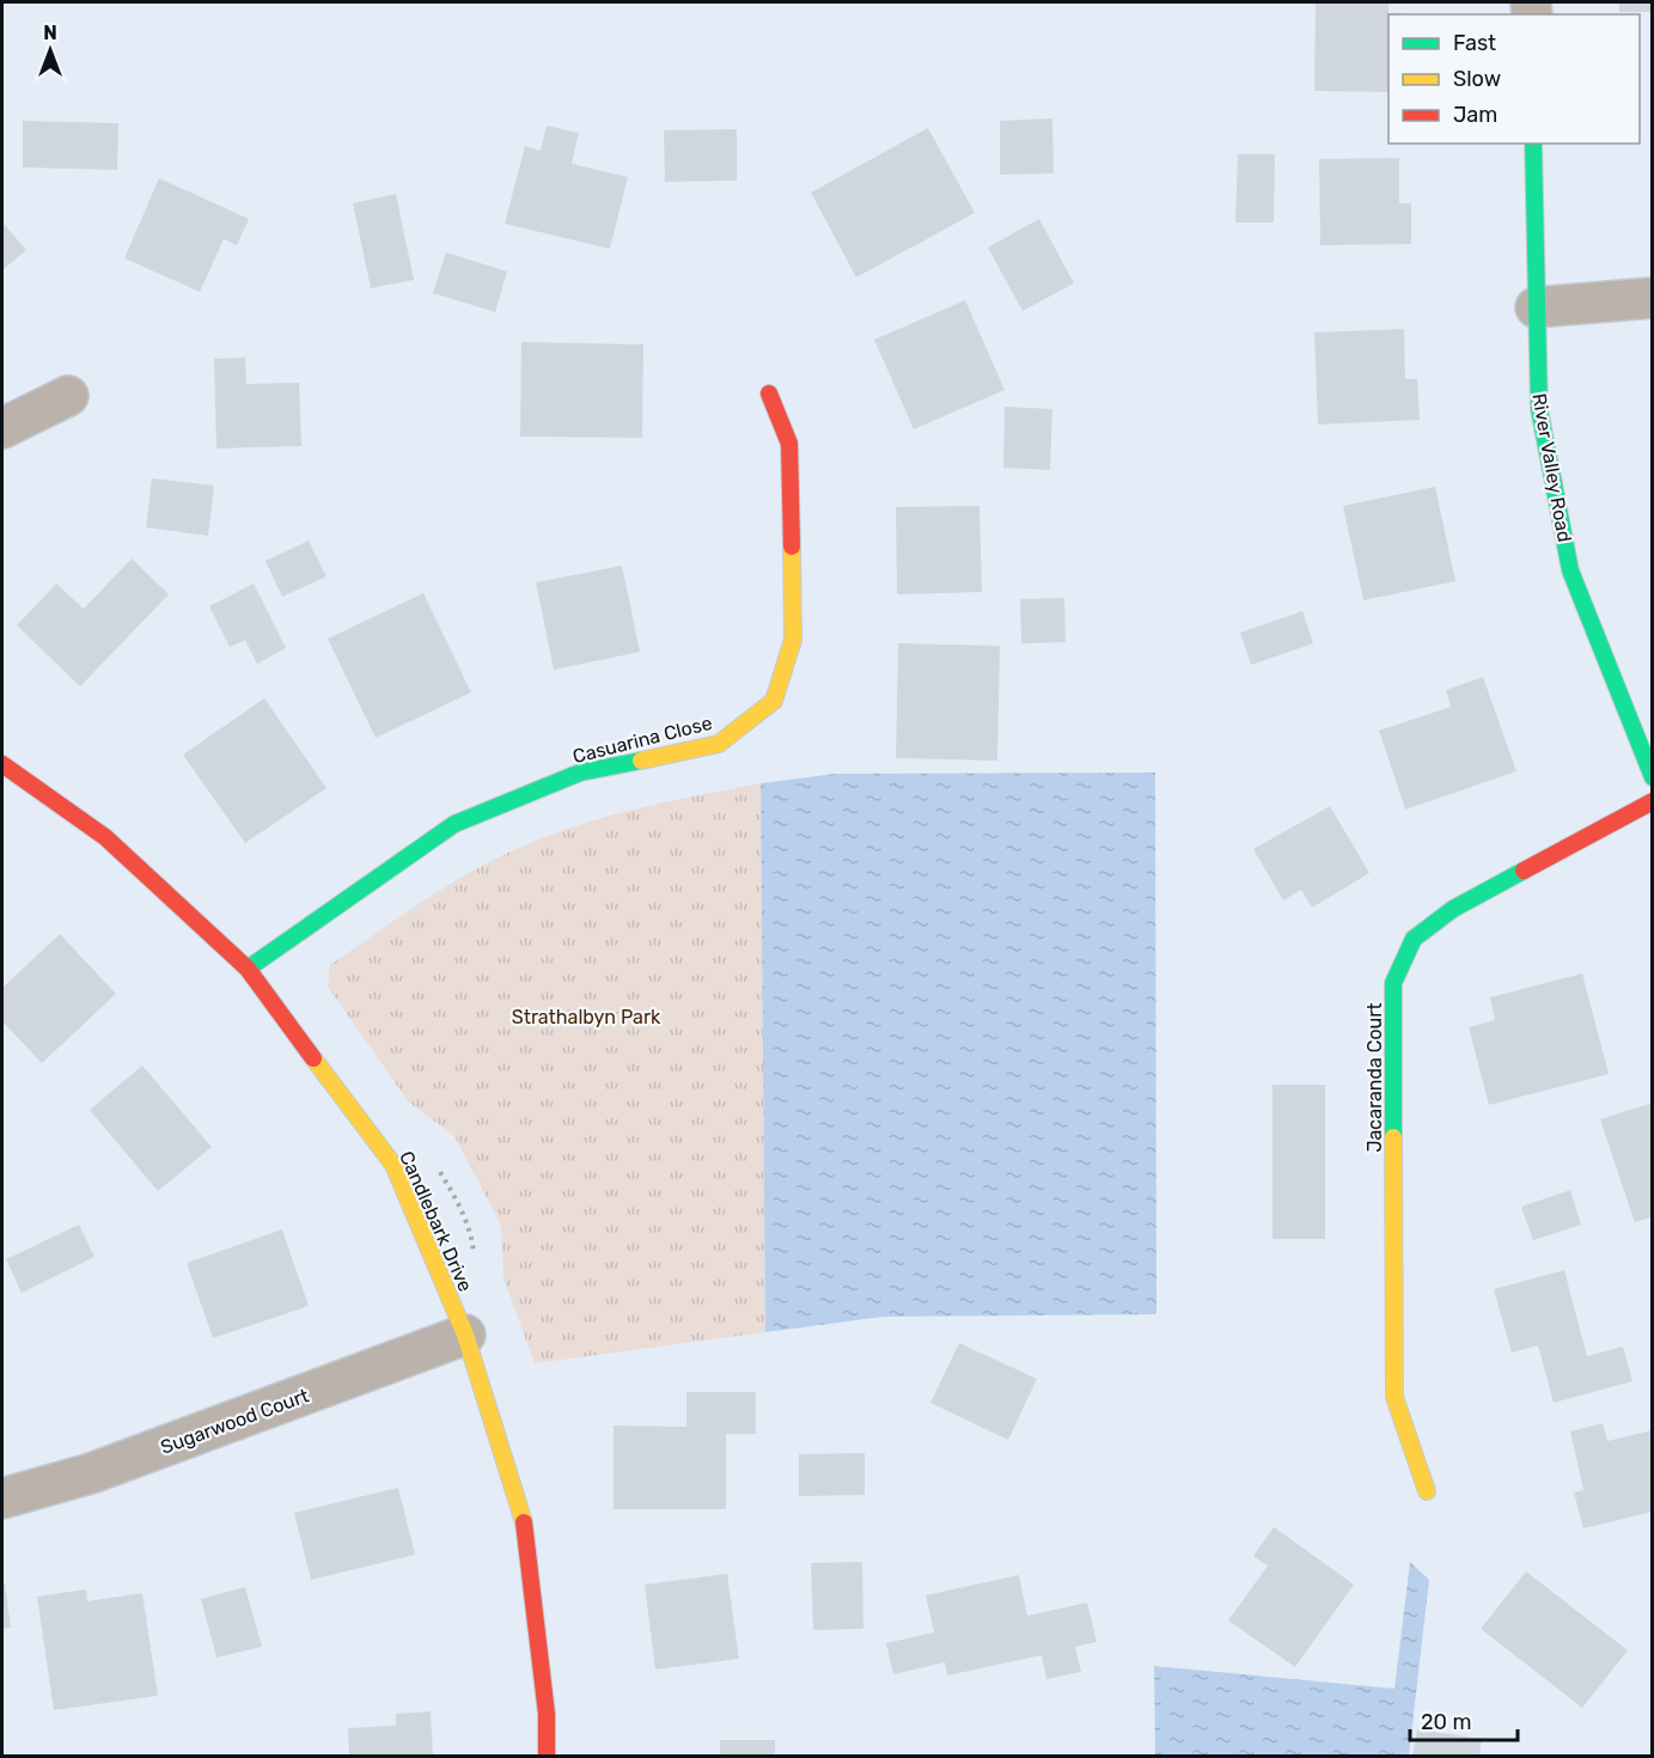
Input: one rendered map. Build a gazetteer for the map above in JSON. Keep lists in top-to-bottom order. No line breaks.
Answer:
{"streets":{"street":["River Valley Road","Casuarina Close","Jacaranda Court","Candlebark Drive","Sugarwood Court"]},"crossings":[["Casuarina Close","Candlebark Drive"],["Candlebark Drive","Sugarwood Court"]],"parks":["Strathalbyn Park"],"legend":["Fast","Slow","Jam"],"scale_bar":"20 m","north":"top"}
